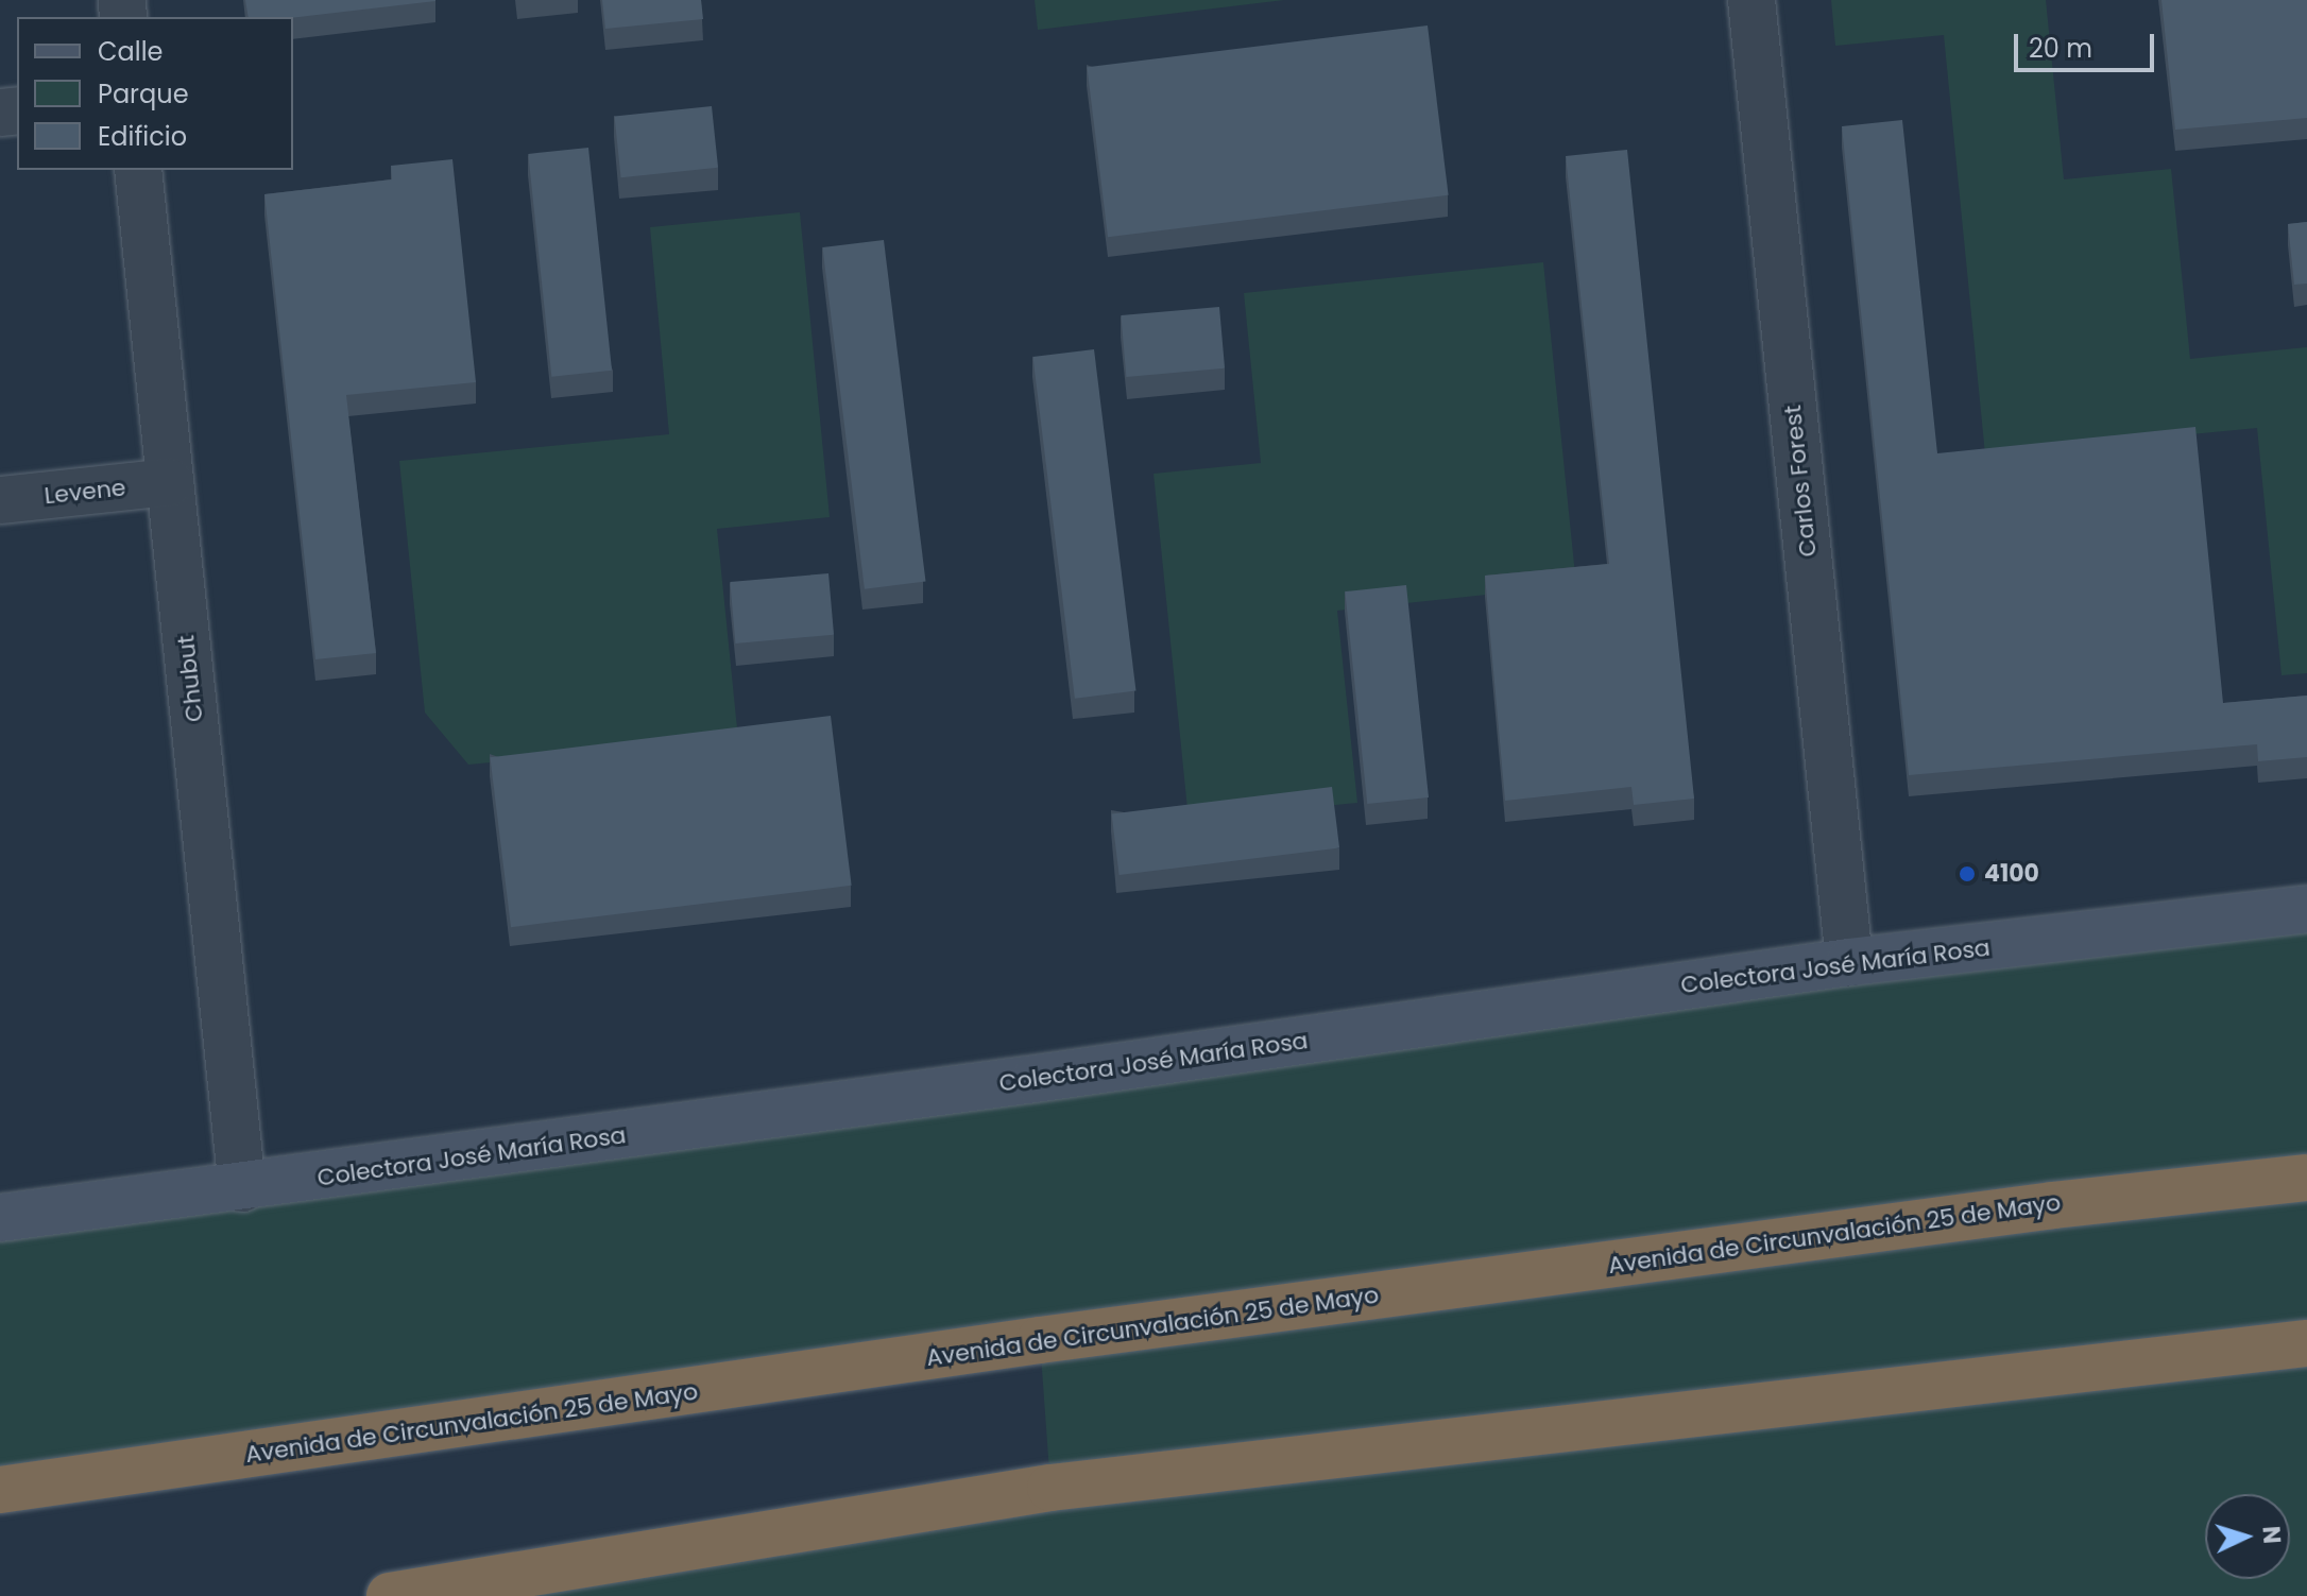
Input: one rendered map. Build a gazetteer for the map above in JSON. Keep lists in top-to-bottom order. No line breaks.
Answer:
{"streets":{"highway":["Avenida de Circunvalación 25 de Mayo"],"main road":["Colectora José María Rosa"],"street":["Carlos Forest","Levene","Chubut"]},"crossings":[["Carlos Forest","Colectora José María Rosa"],["Levene","Chubut"],["Chubut","Colectora José María Rosa"]],"places":["4100"],"legend":["Calle","Parque","Edificio"],"scale_bar":"20 m","north":"right"}
